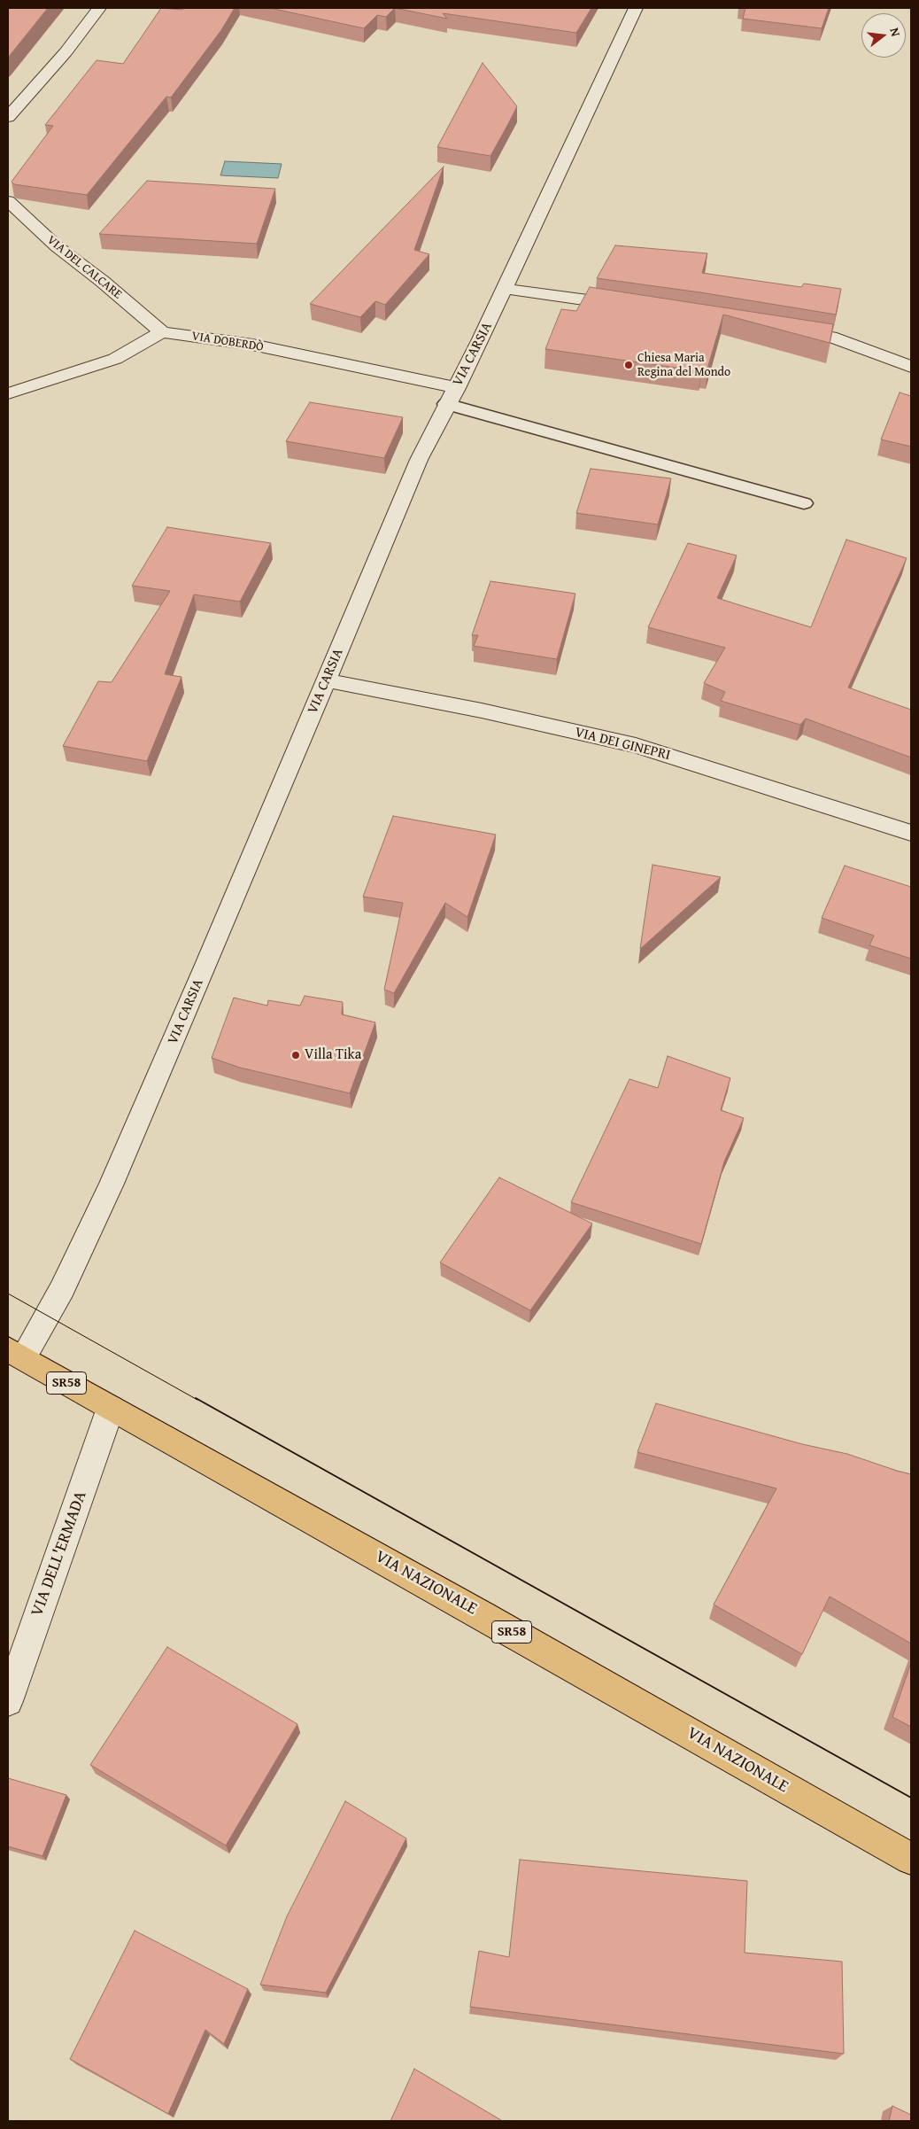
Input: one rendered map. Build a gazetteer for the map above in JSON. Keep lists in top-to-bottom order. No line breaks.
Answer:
{"streets":{"main road":["SR58","VIA NAZIONALE"],"street":["VIA DEL CALCARE","VIA DOBERDÒ","VIA CARSIA","VIA DEI GINEPRI","VIA DELL'ERMADA"]},"crossings":[["VIA DEL CALCARE","VIA DOBERDÒ"],["VIA DOBERDÒ","VIA CARSIA"],["VIA CARSIA","VIA DEI GINEPRI"],["VIA CARSIA","VIA NAZIONALE"],["VIA DELL'ERMADA","VIA NAZIONALE"]],"places":["Chiesa Maria Regina del Mondo","Villa Tika"],"north":"right"}
